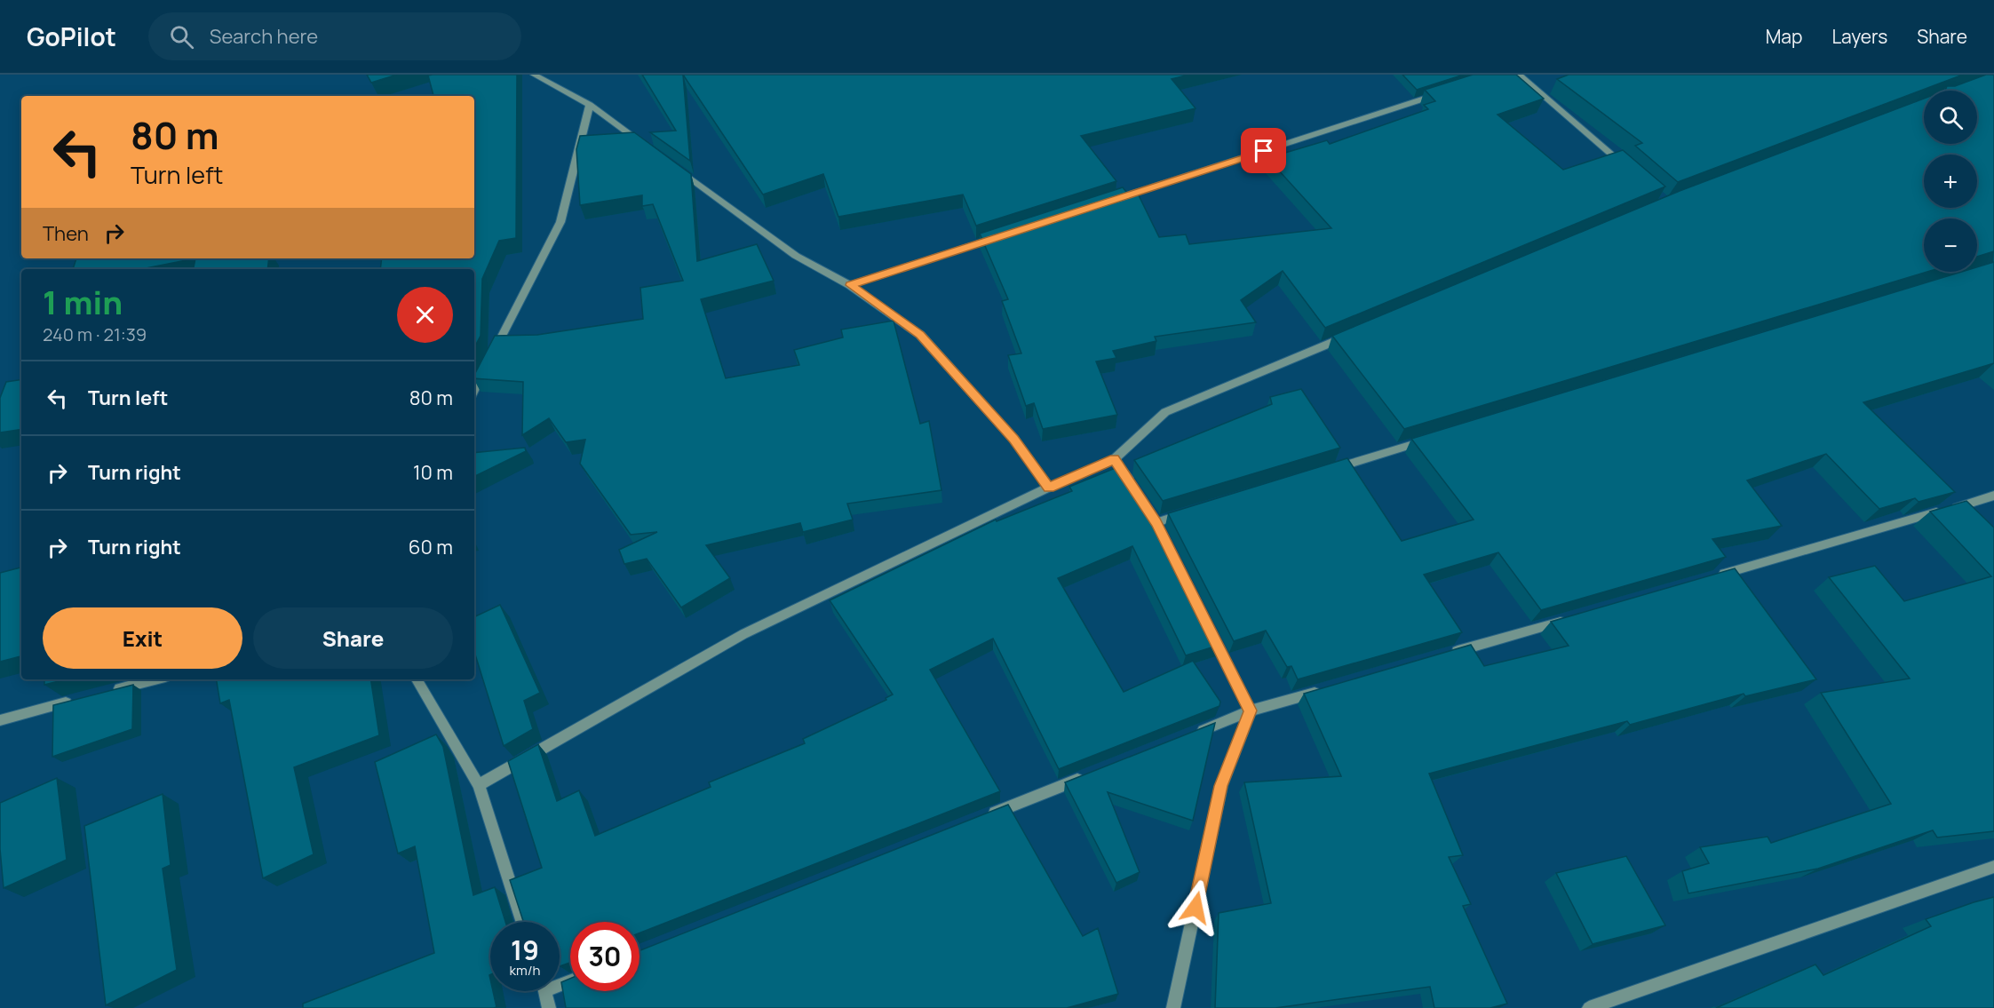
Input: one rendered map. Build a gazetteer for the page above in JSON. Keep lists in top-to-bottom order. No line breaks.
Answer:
{"page":{"header":"GoPilot","search":"Search here","nav":["Map","Layers","Share"],"map_buttons":["+","−"],"turn":["80 m","Turn left"],"then":"Then","heading":["1 min","240 m · 21:39"],"list":[{"name":"Turn left","value":"80 m"},{"name":"Turn right","value":"10 m"},{"name":"Turn right","value":"60 m"}],"buttons":["Exit","Share"],"speed":"19 km/h","limit":"30"}}
